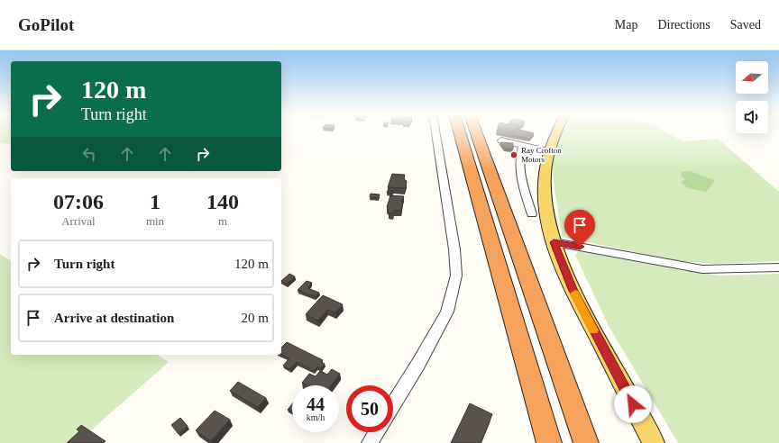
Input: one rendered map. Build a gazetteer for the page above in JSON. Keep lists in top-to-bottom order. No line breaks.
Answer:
{"places":["Ray Crofton Motors"],"north":"left","page":{"header":"GoPilot","nav":["Map","Directions","Saved"],"turn":["120 m","Turn right"],"eta":["07:06","Arrival","1","min","140","m"],"list":[{"name":"Turn right","value":"120 m"},{"name":"Arrive at destination","value":"20 m"}],"speed":"44 km/h","limit":"50"}}
